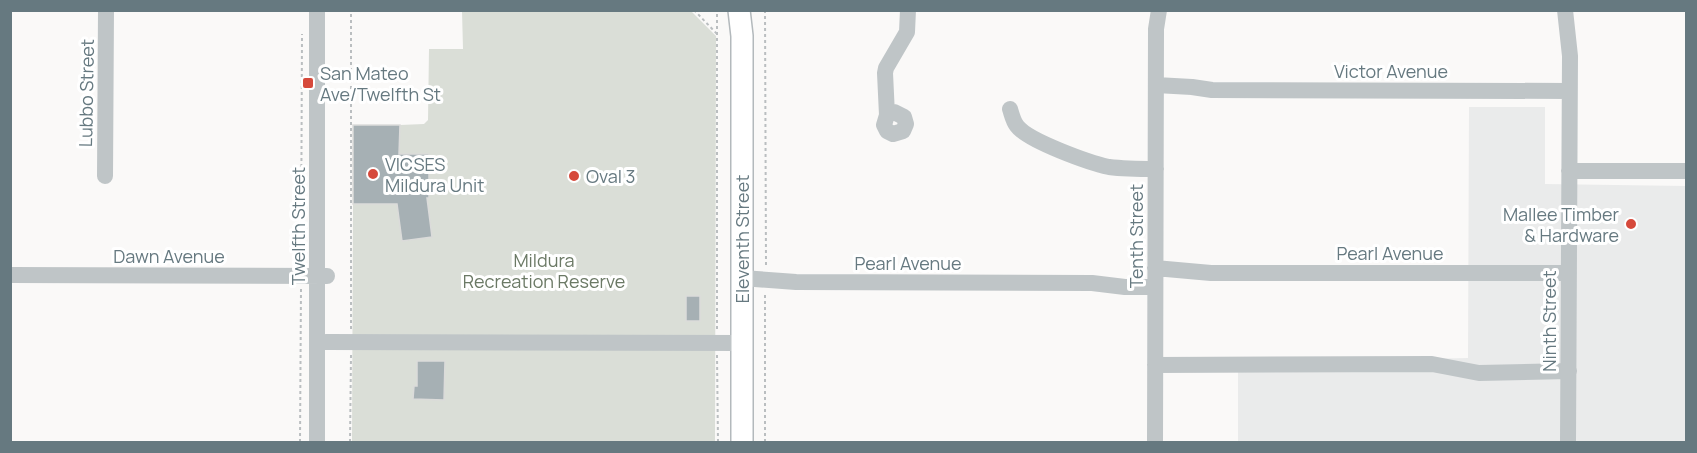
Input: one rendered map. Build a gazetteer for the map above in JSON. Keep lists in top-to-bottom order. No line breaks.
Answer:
{"streets":{"main road":["Eleventh Street"],"street":["Victor Avenue","Lubbo Street","Twelfth Street","Tenth Street","Pearl Avenue","Dawn Avenue","Ninth Street"]},"crossings":[["Victor Avenue","Tenth Street"],["Victor Avenue","Ninth Street"],["Twelfth Street","Dawn Avenue"],["Tenth Street","Pearl Avenue"],["Eleventh Street","Pearl Avenue"],["Pearl Avenue","Ninth Street"]],"parks":["Mildura Recreation Reserve"],"places":{"transit":["San Mateo Ave/Twelfth St"],"other":["VICSES Mildura Unit","Oval 3","Mallee Timber & Hardware"]}}
